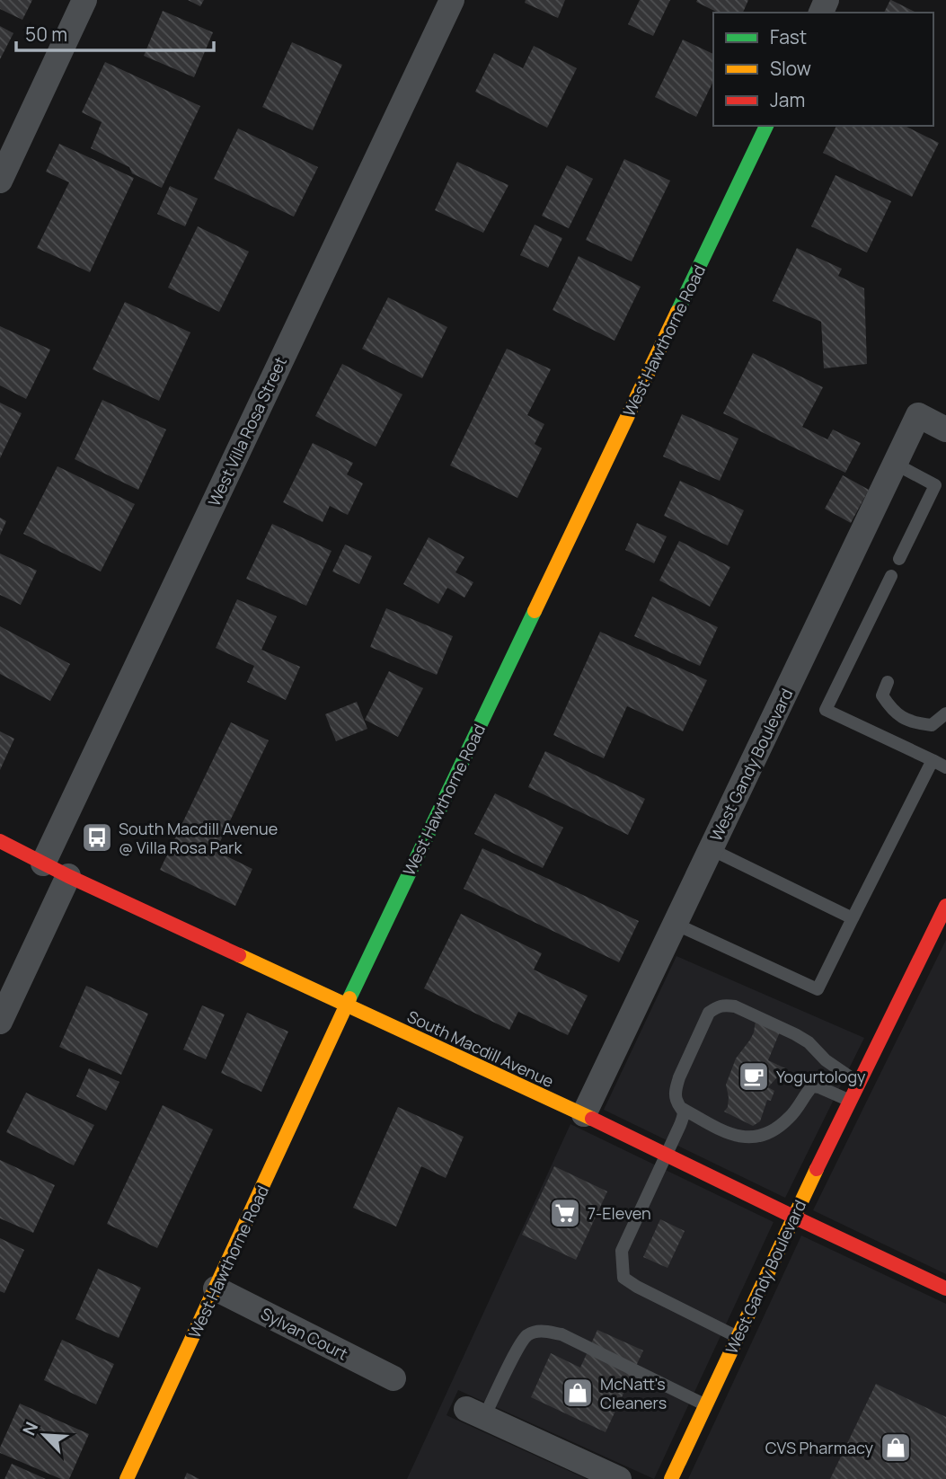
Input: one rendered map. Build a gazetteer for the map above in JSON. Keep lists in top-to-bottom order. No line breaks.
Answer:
{"streets":{"street":["West Hawthorne Road","West Villa Rosa Street","West Gandy Boulevard","South Macdill Avenue","Sylvan Court"]},"crossings":[["West Hawthorne Road","South Macdill Avenue"],["West Hawthorne Road","Sylvan Court"],["West Villa Rosa Street","South Macdill Avenue"],["West Gandy Boulevard","South Macdill Avenue"]],"places":{"bus stop":["South Macdill Avenue @ Villa Rosa Park"],"cafe":["Yogurtology"],"supermarket":["7-Eleven"],"shop":["McNatt's Cleaners","CVS Pharmacy"]},"legend":["Fast","Slow","Jam"],"scale_bar":"50 m","north":"top left"}
